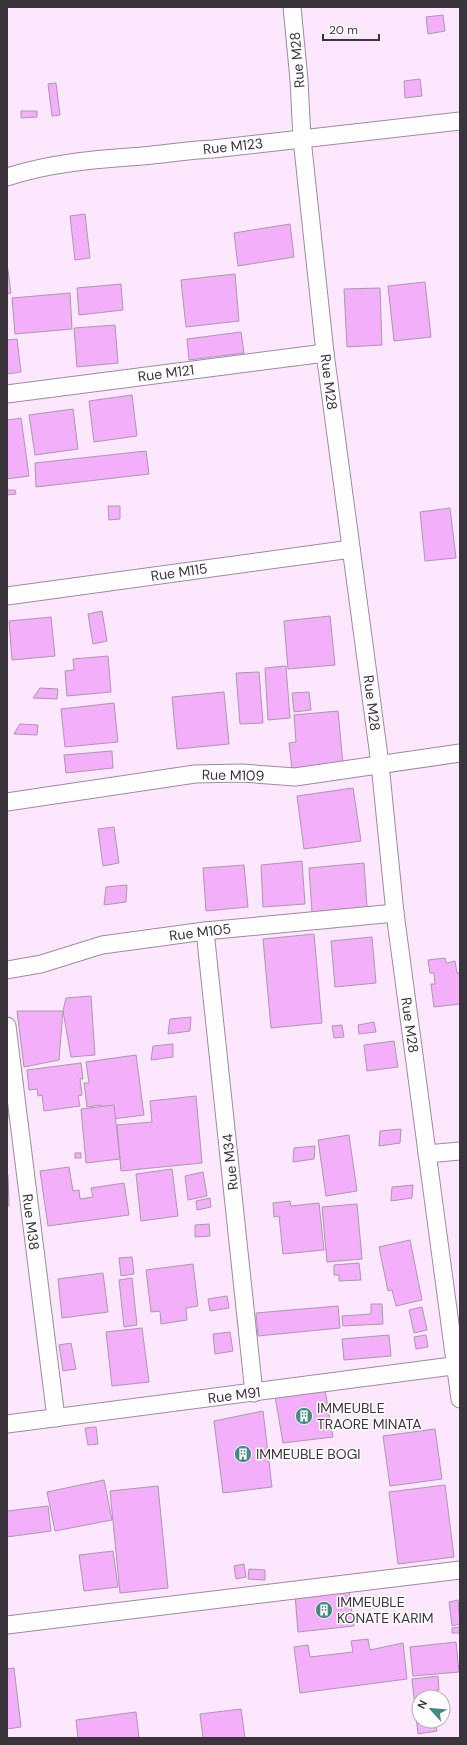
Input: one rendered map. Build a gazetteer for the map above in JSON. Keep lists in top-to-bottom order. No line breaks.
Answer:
{"streets":{"street":["Rue M28","Rue M123","Rue M121","Rue M115","Rue M109","Rue M105","Rue M34","Rue M38","Rue M91"]},"crossings":[["Rue M28","Rue M123"],["Rue M28","Rue M121"],["Rue M28","Rue M115"],["Rue M28","Rue M109"],["Rue M28","Rue M105"],["Rue M28","Rue M91"],["Rue M105","Rue M34"],["Rue M34","Rue M91"],["Rue M38","Rue M91"]],"places":{"building":["IMMEUBLE TRAORE MINATA","IMMEUBLE BOGI","IMMEUBLE KONATE KARIM"]},"scale_bar":"20 m","north":"top left"}
